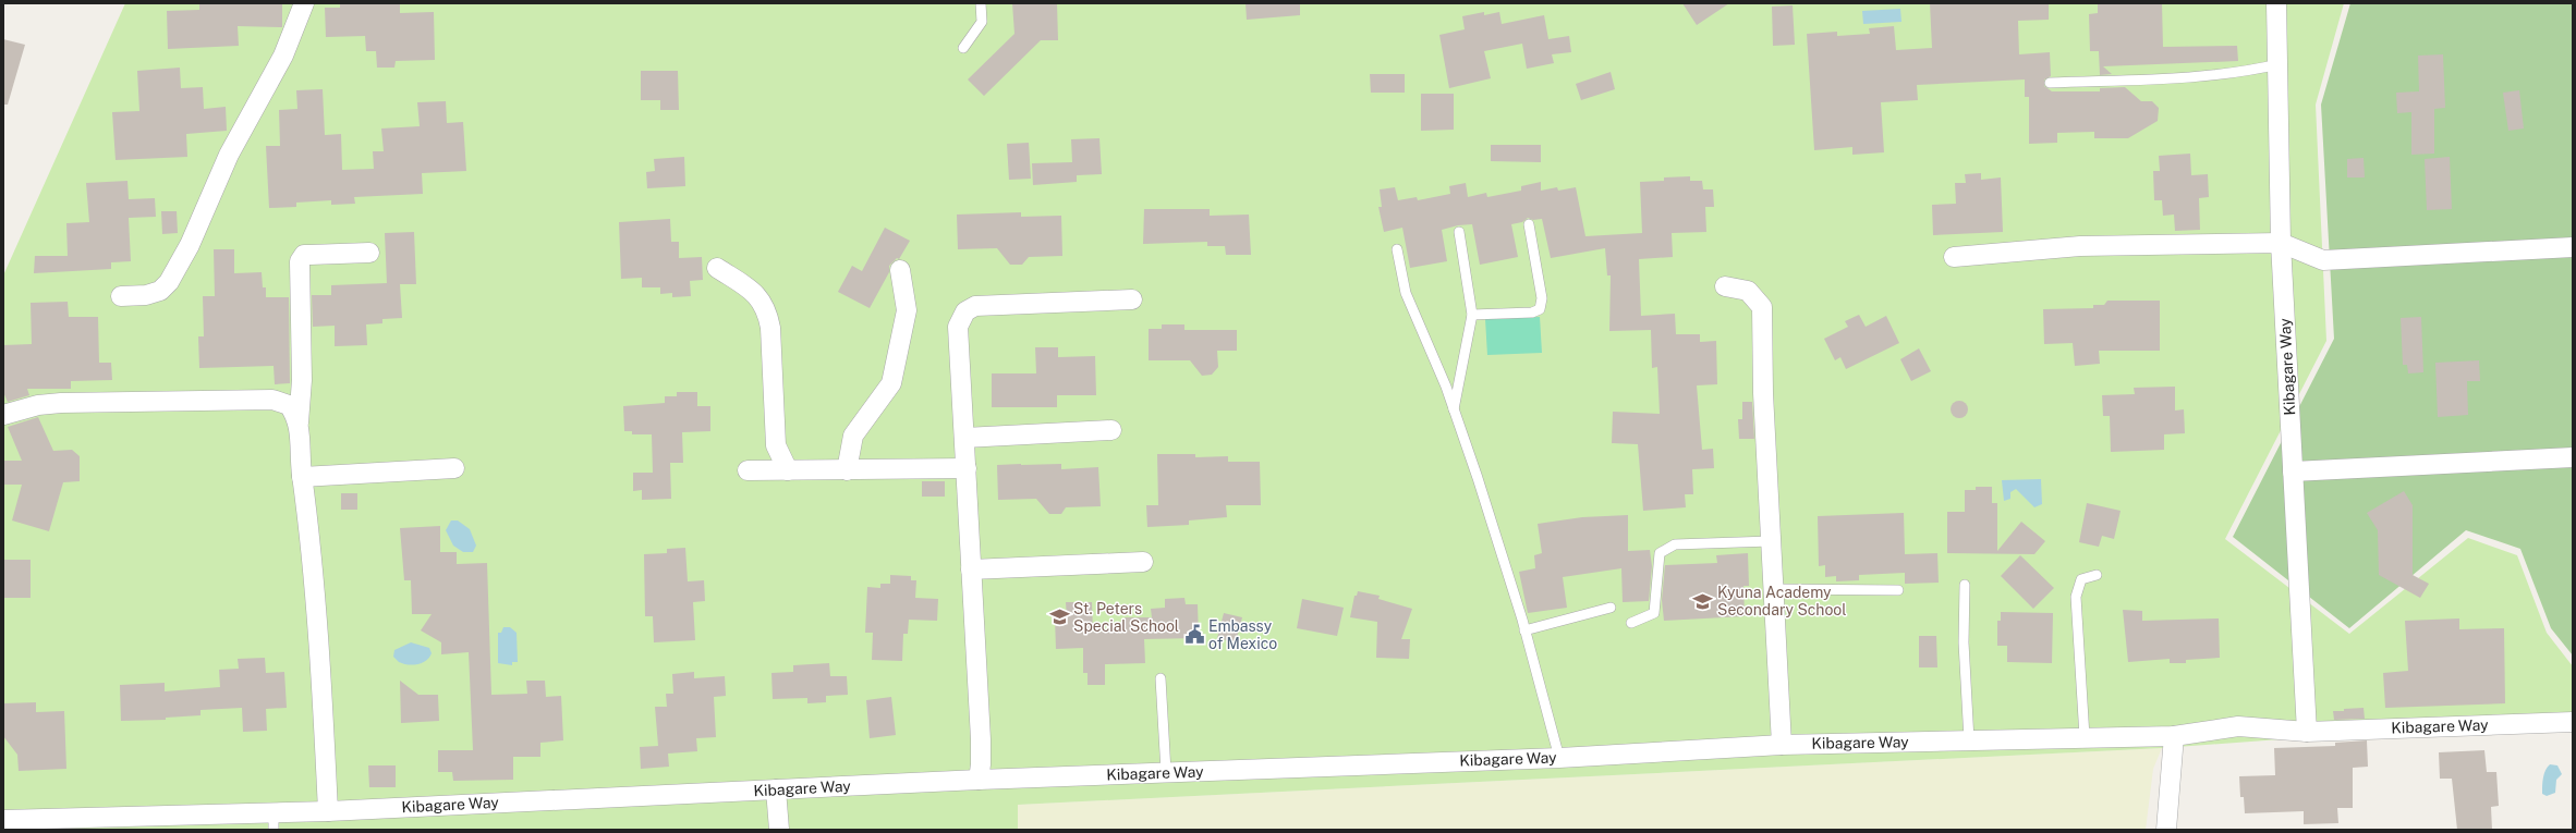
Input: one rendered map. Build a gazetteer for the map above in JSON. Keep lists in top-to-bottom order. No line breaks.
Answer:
{"streets":{"street":["Kibagare Way"]},"places":{"school or university":["Kyuna Academy Secondary School","St. Peters Special School"],"public building":["Embassy of Mexico"]}}
